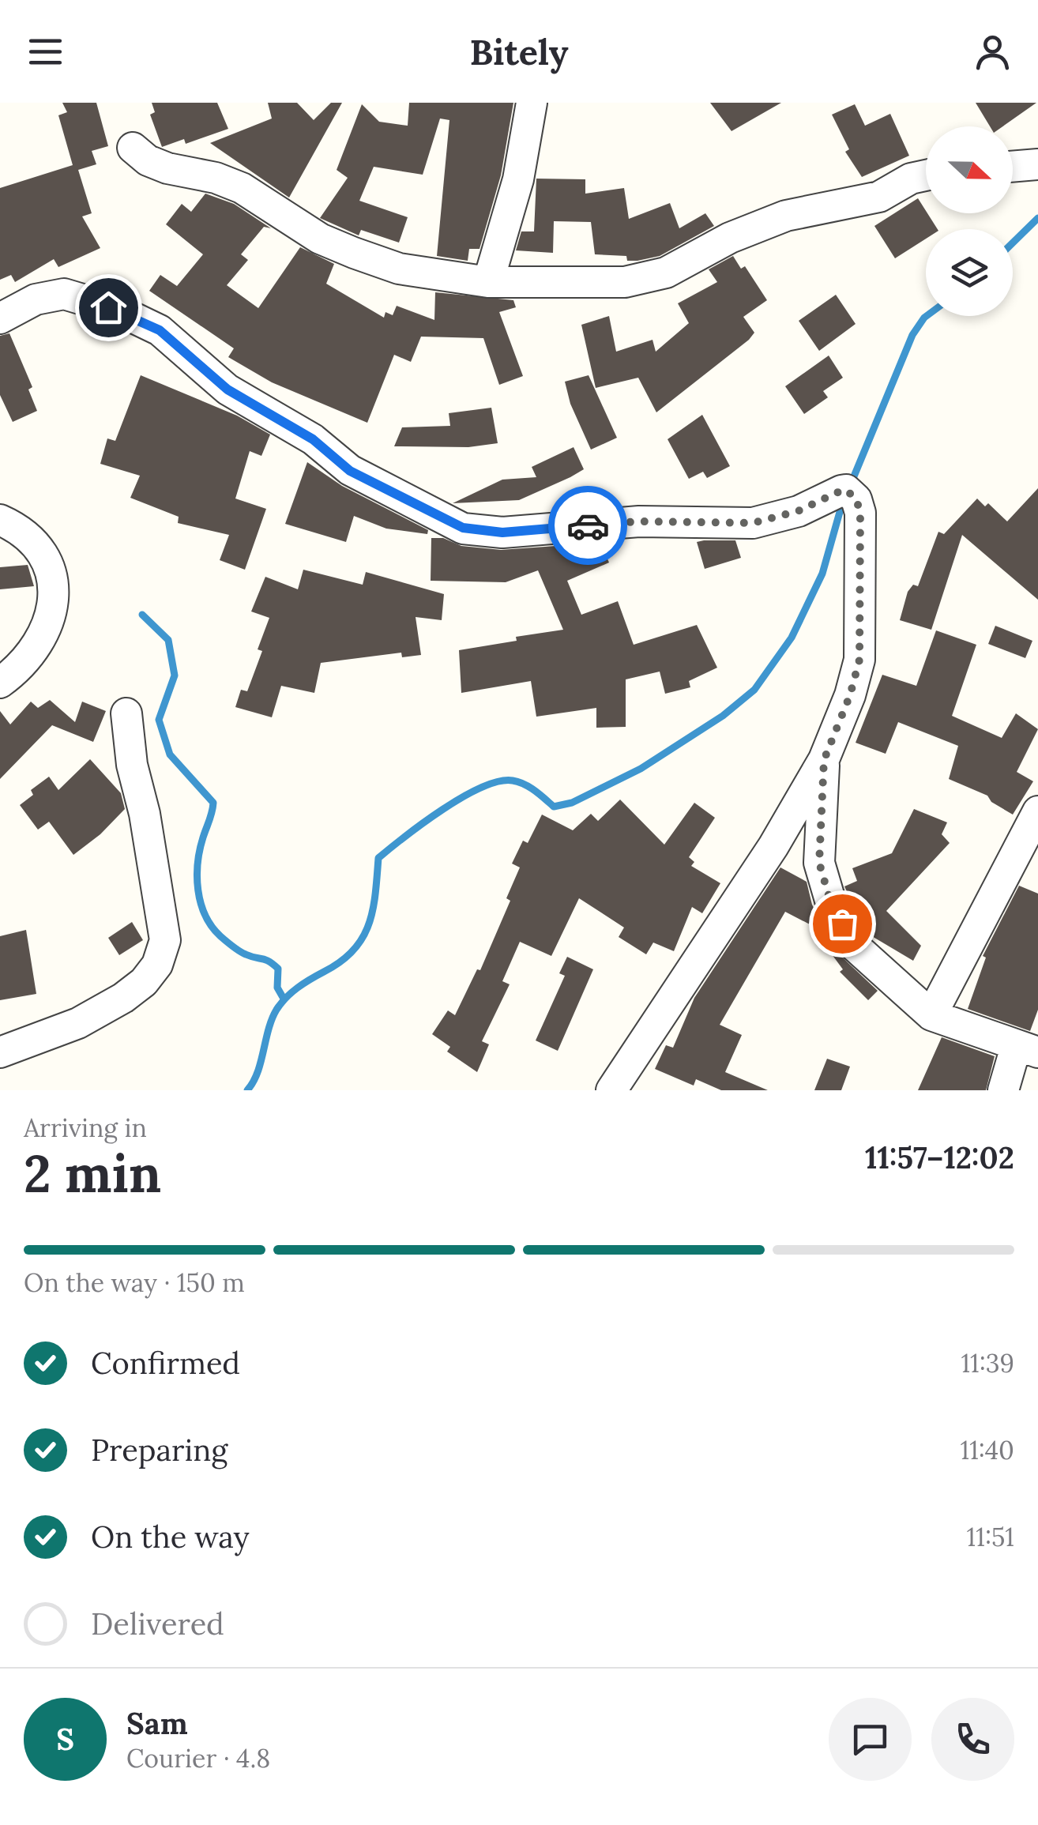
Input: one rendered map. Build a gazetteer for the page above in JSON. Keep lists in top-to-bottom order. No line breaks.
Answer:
{"north":"right","page":{"header":"Bitely","heading":["2 min","Arriving in","11:57–12:02"],"panel":["Sam","Courier · 4.8"],"bar":"On the way · 150 m","list":[["Confirmed","11:39"],["Preparing","11:40"],["On the way","11:51"],"Delivered"],"round":"S"}}
